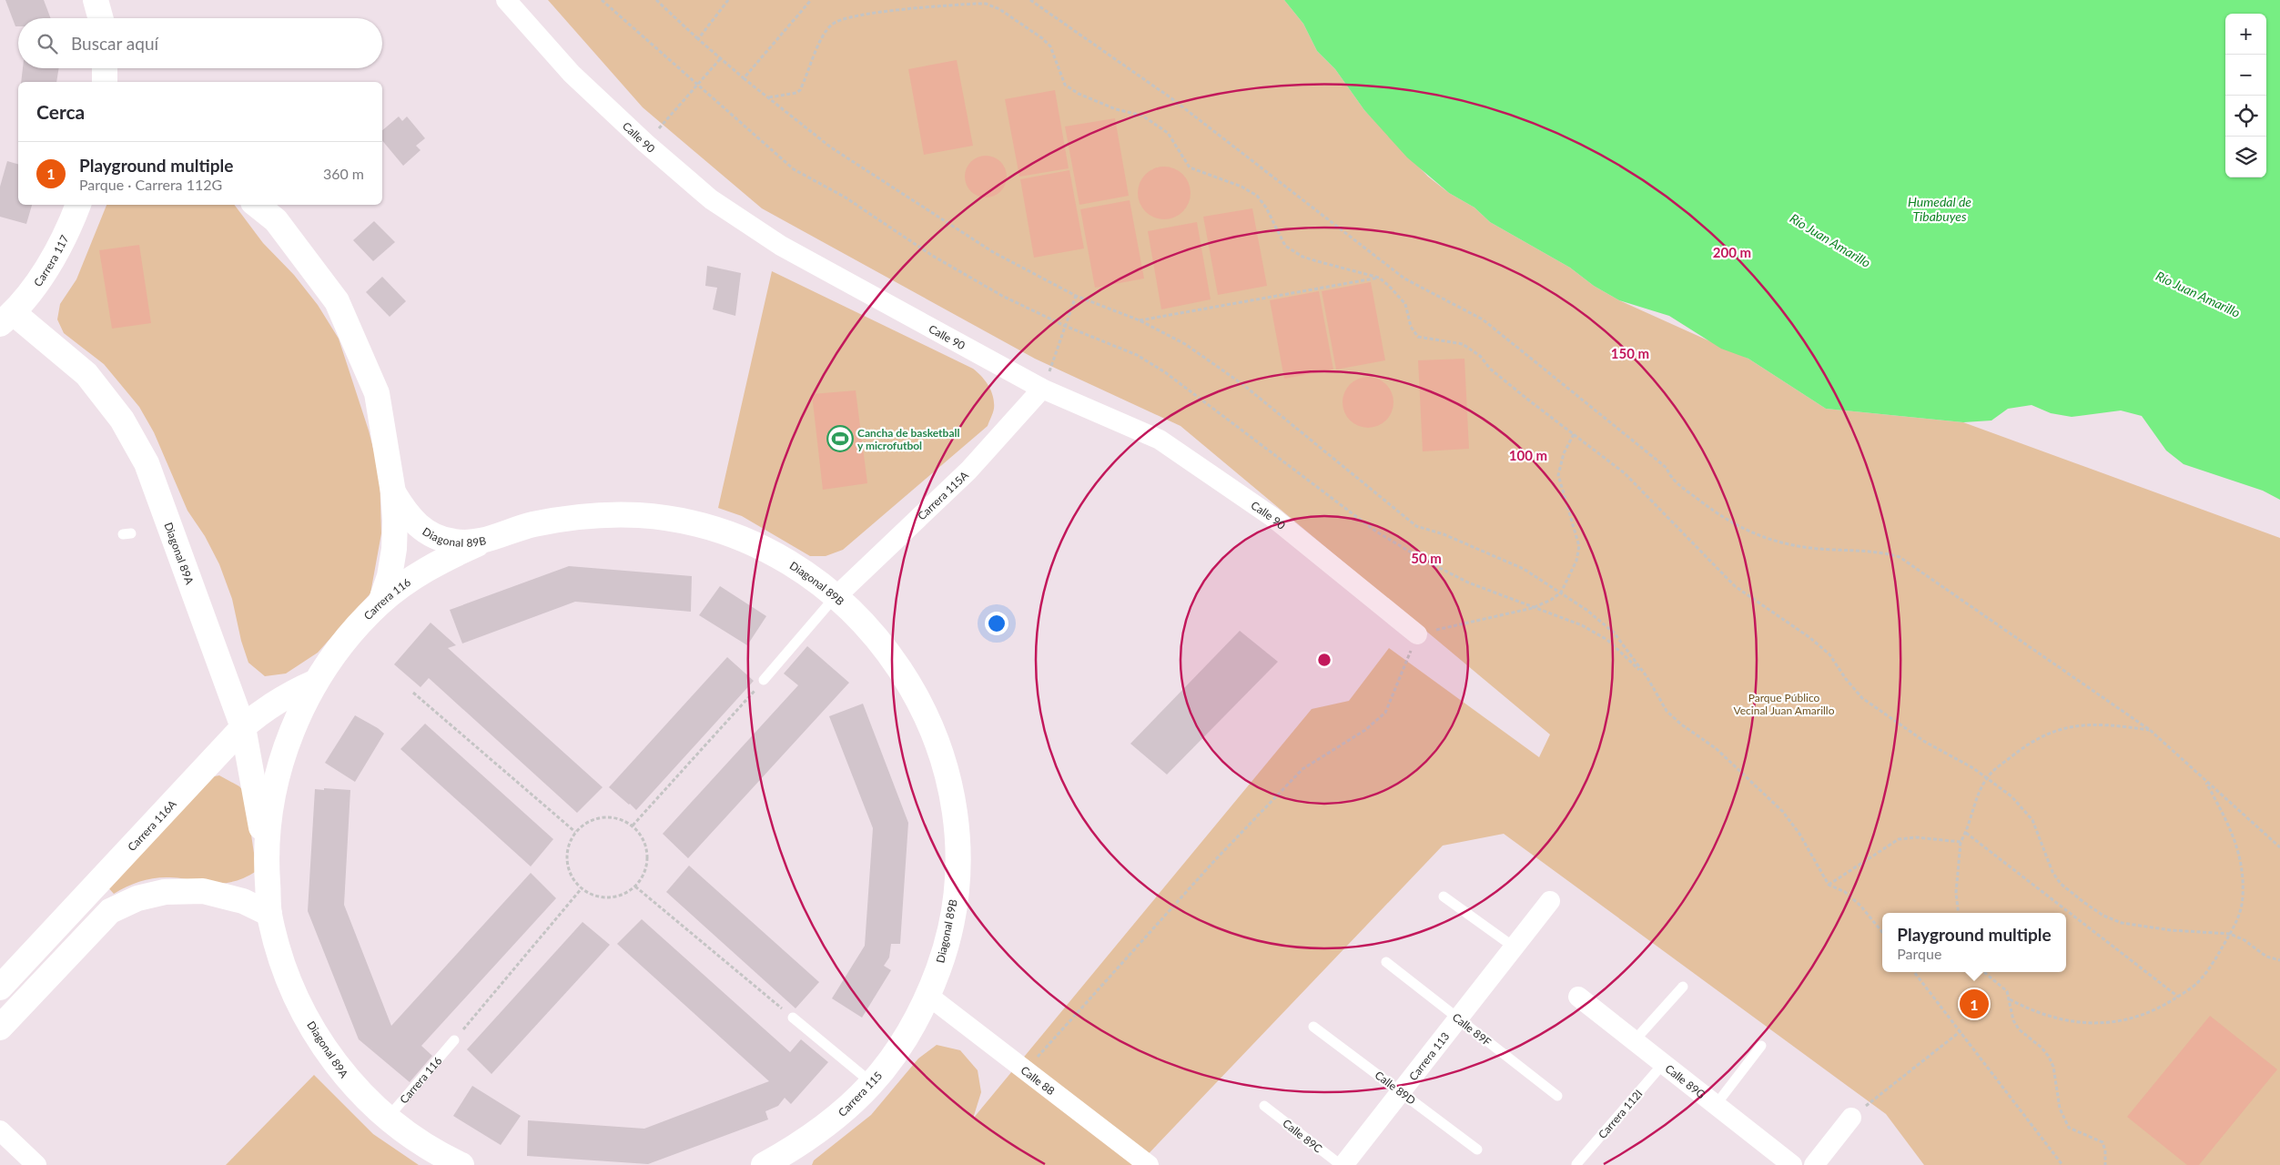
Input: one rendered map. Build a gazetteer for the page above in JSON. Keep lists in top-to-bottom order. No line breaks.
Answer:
{"streets":{"street":["Calle 90","Carrera 117","Carrera 115A","Diagonal 89B","Diagonal 89A","Carrera 116","Carrera 116A","Carrera 113","Calle 88","Calle 89G","Carrera 115"],"lane":["Calle 89F","Calle 89D","Carrera 112I","Calle 89C"]},"crossings":[["Calle 90","Carrera 115A"],["Carrera 117","Diagonal 89A"],["Carrera 115A","Diagonal 89B"],["Diagonal 89B","Carrera 116"],["Diagonal 89B","Calle 88"],["Diagonal 89B","Carrera 115"],["Diagonal 89A","Carrera 116"],["Diagonal 89A","Carrera 116A"],["Carrera 116","Carrera 116A"],["Calle 89F","Carrera 113"],["Carrera 113","Calle 89D"],["Carrera 113","Calle 89C"],["Calle 88","Carrera 115"],["Calle 89G","Carrera 112I"]],"water":["Humedal de Tibabuyes","Río Juan Amarillo"],"parks":["Parque Público Vecinal Juan Amarillo"],"places":{"sports":["Cancha de basketball y microfutbol"]},"page":{"map_buttons":["+","−"],"search":"Buscar aquí","heading":"Cerca","list":[{"mark":"1","name":"Playground multiple","note":"Parque · Carrera 112G","value":"360 m"}],"popup":["Playground multiple","Parque"],"pins":"1"},"rings":["200 m","150 m","100 m","50 m"]}
